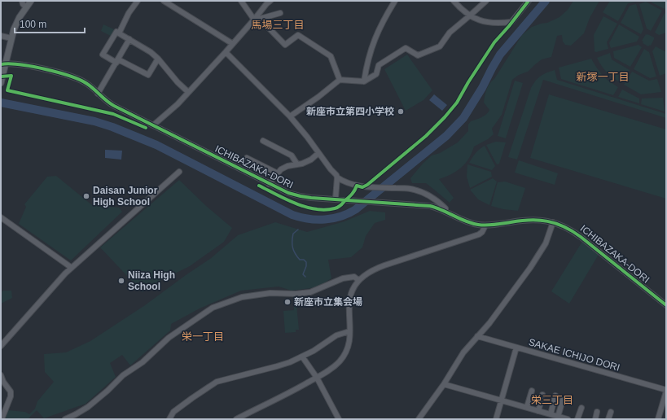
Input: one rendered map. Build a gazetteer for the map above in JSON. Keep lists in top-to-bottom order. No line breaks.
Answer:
{"streets":{"street":["ICHIBAZAKA-DORI","SAKAE ICHIJO DORI"]},"districts":["馬場三丁目","新塚一丁目","栄一丁目","栄三丁目"],"places":["新座市立第四小学校","Daisan Junior High School","Niiza High School","新座市立集会場"],"scale_bar":"100 m"}
